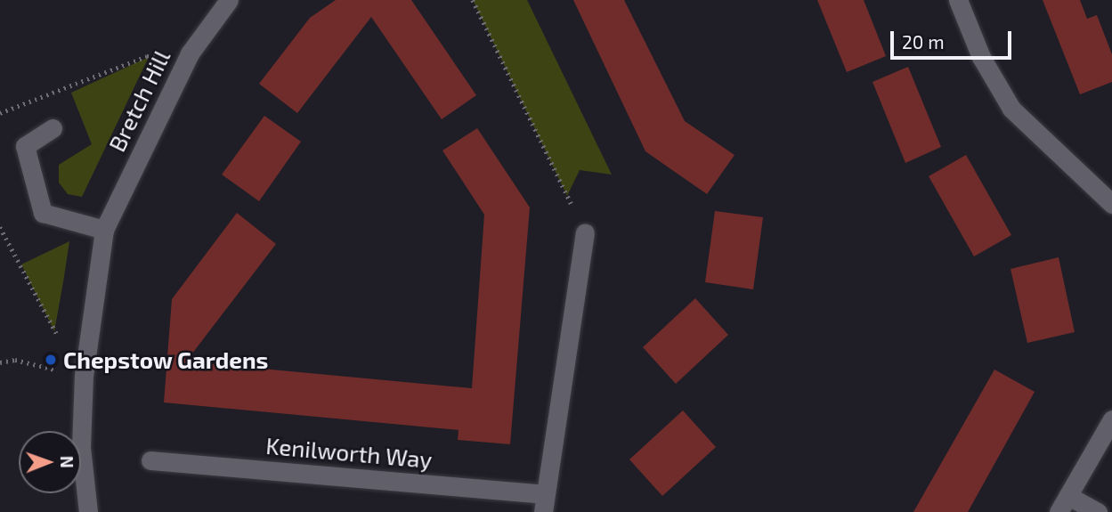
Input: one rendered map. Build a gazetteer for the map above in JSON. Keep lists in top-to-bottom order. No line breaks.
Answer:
{"streets":{"street":["Bretch Hill","Kenilworth Way"]},"places":["Chepstow Gardens"],"scale_bar":"20 m","north":"right"}
